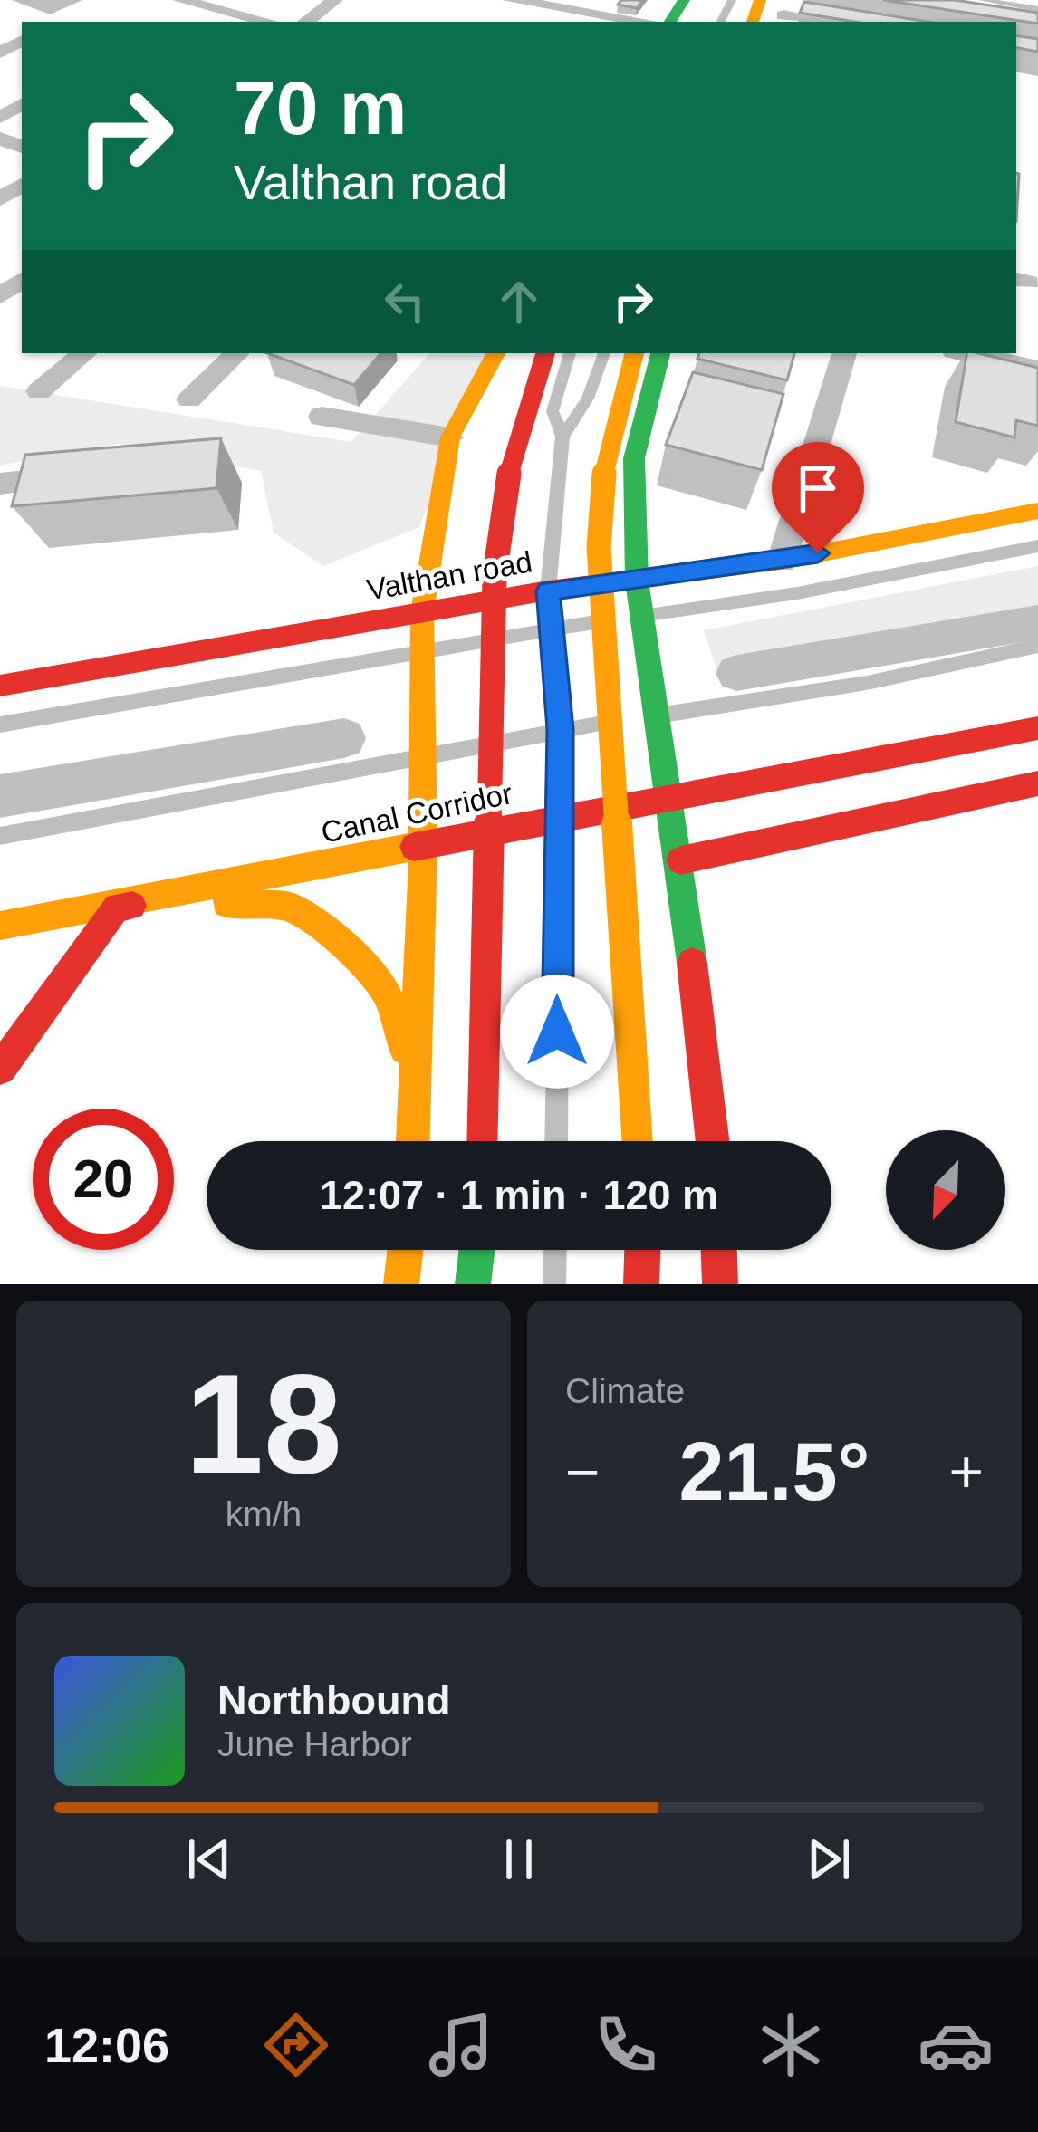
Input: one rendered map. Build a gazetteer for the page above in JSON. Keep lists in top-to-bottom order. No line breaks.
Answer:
{"streets":{"main road":["Valthan road","Canal Corridor"]},"north":"bottom left","page":{"turn":["70 m","Valthan road"],"limit":"20","trip":"12:07 · 1 min · 120 m","tile":[["18","km/h"],"Climate"],"heat":["−","21.5°","+"],"song":["Northbound","June Harbor"],"tabs":"12:06"}}
